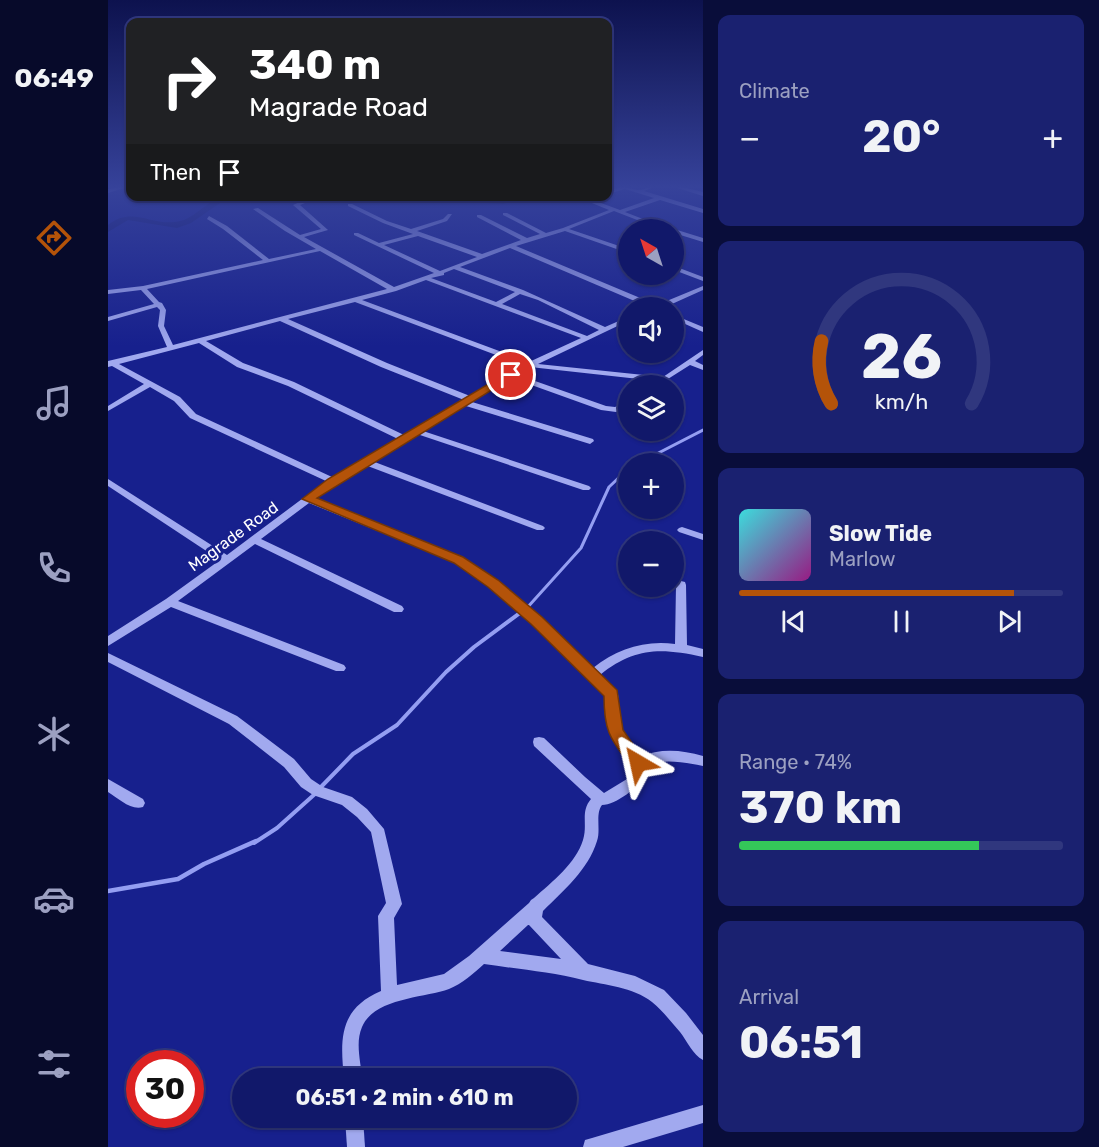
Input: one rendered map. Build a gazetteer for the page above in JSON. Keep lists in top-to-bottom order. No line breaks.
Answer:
{"streets":{"street":["Magrade Road"]},"north":"top left","page":{"tabs":"06:49","tile":["Climate",["Range · 74%","370 km"],["Arrival","06:51"]],"turn":["340 m","Magrade Road"],"heat":["−","20°","+"],"then":"Then","map_buttons":["+","−"],"song":["Slow Tide","Marlow"],"limit":"30","trip":"06:51 · 2 min · 610 m","gauge":["26","km/h"]}}
